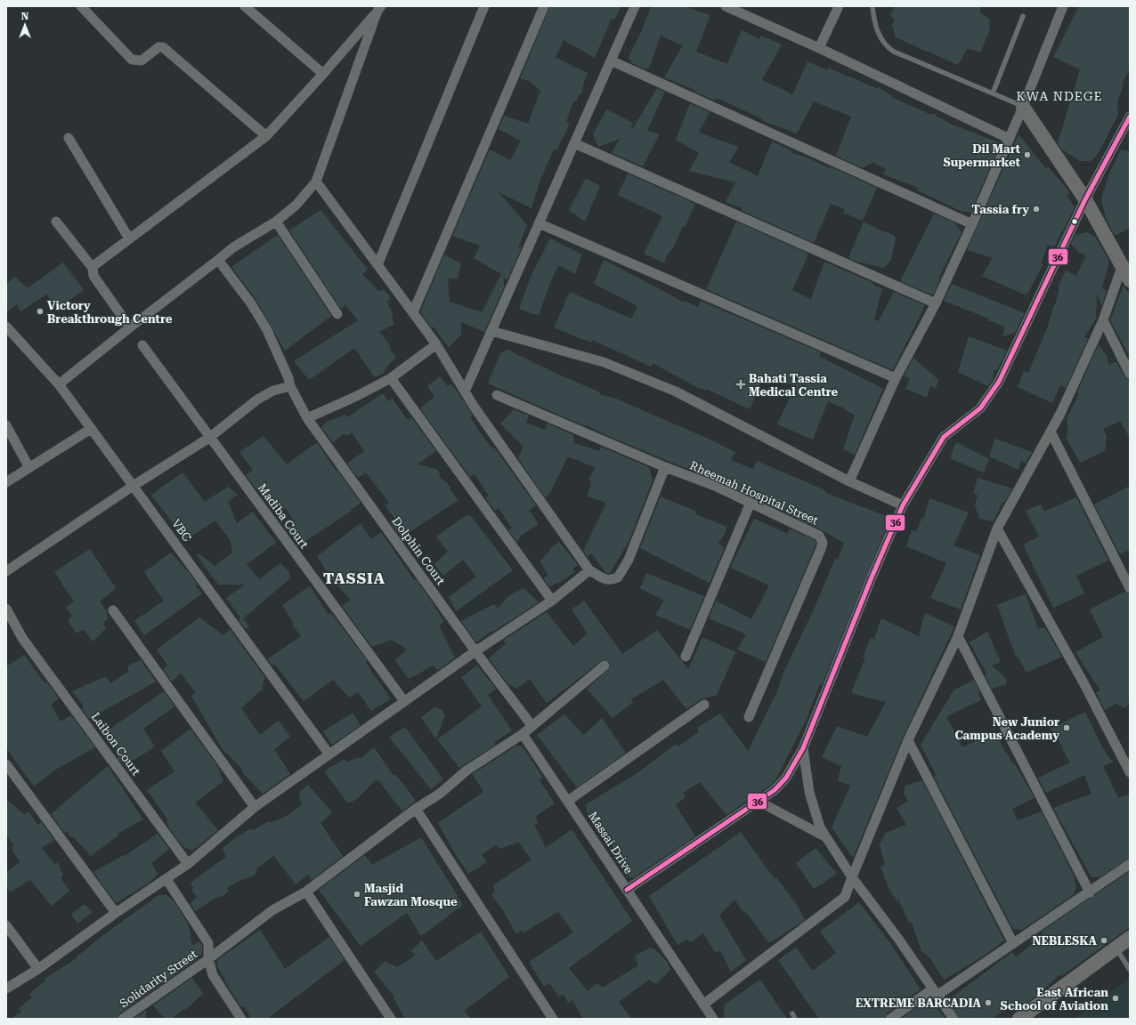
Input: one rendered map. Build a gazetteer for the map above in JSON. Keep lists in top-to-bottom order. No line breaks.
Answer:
{"streets":{"street":["Rheemah Hospital Street","Madiba Court","VBC","Dolphin Court","Laibon Court","Massai Drive","Solidarity Street"]},"crossings":[["Dolphin Court","Solidarity Street"],["Massai Drive","Solidarity Street"]],"districts":["KWA NDEGE","TASSIA"],"places":{"other":["Dil Mart Supermarket","Tassia fry","Victory Breakthrough Centre","New Junior Campus Academy","Masjid Fawzan Mosque","NEBLESKA","East African School of Aviation","EXTREME BARCADIA"],"health":["Bahati Tassia Medical Centre"]},"lines":["transit line 36"],"north":"top"}
